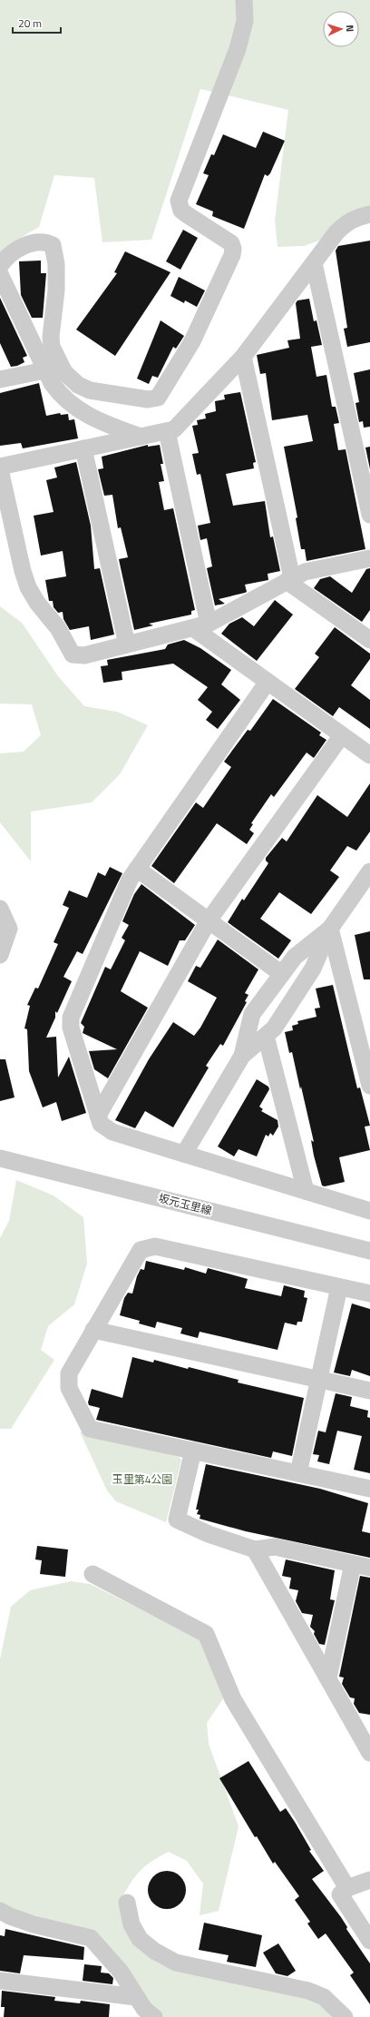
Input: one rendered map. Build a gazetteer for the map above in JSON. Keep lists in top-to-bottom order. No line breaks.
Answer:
{"streets":{"street":["坂元玉里線"]},"parks":["玉里第4公園"],"scale_bar":"20 m","north":"right"}
